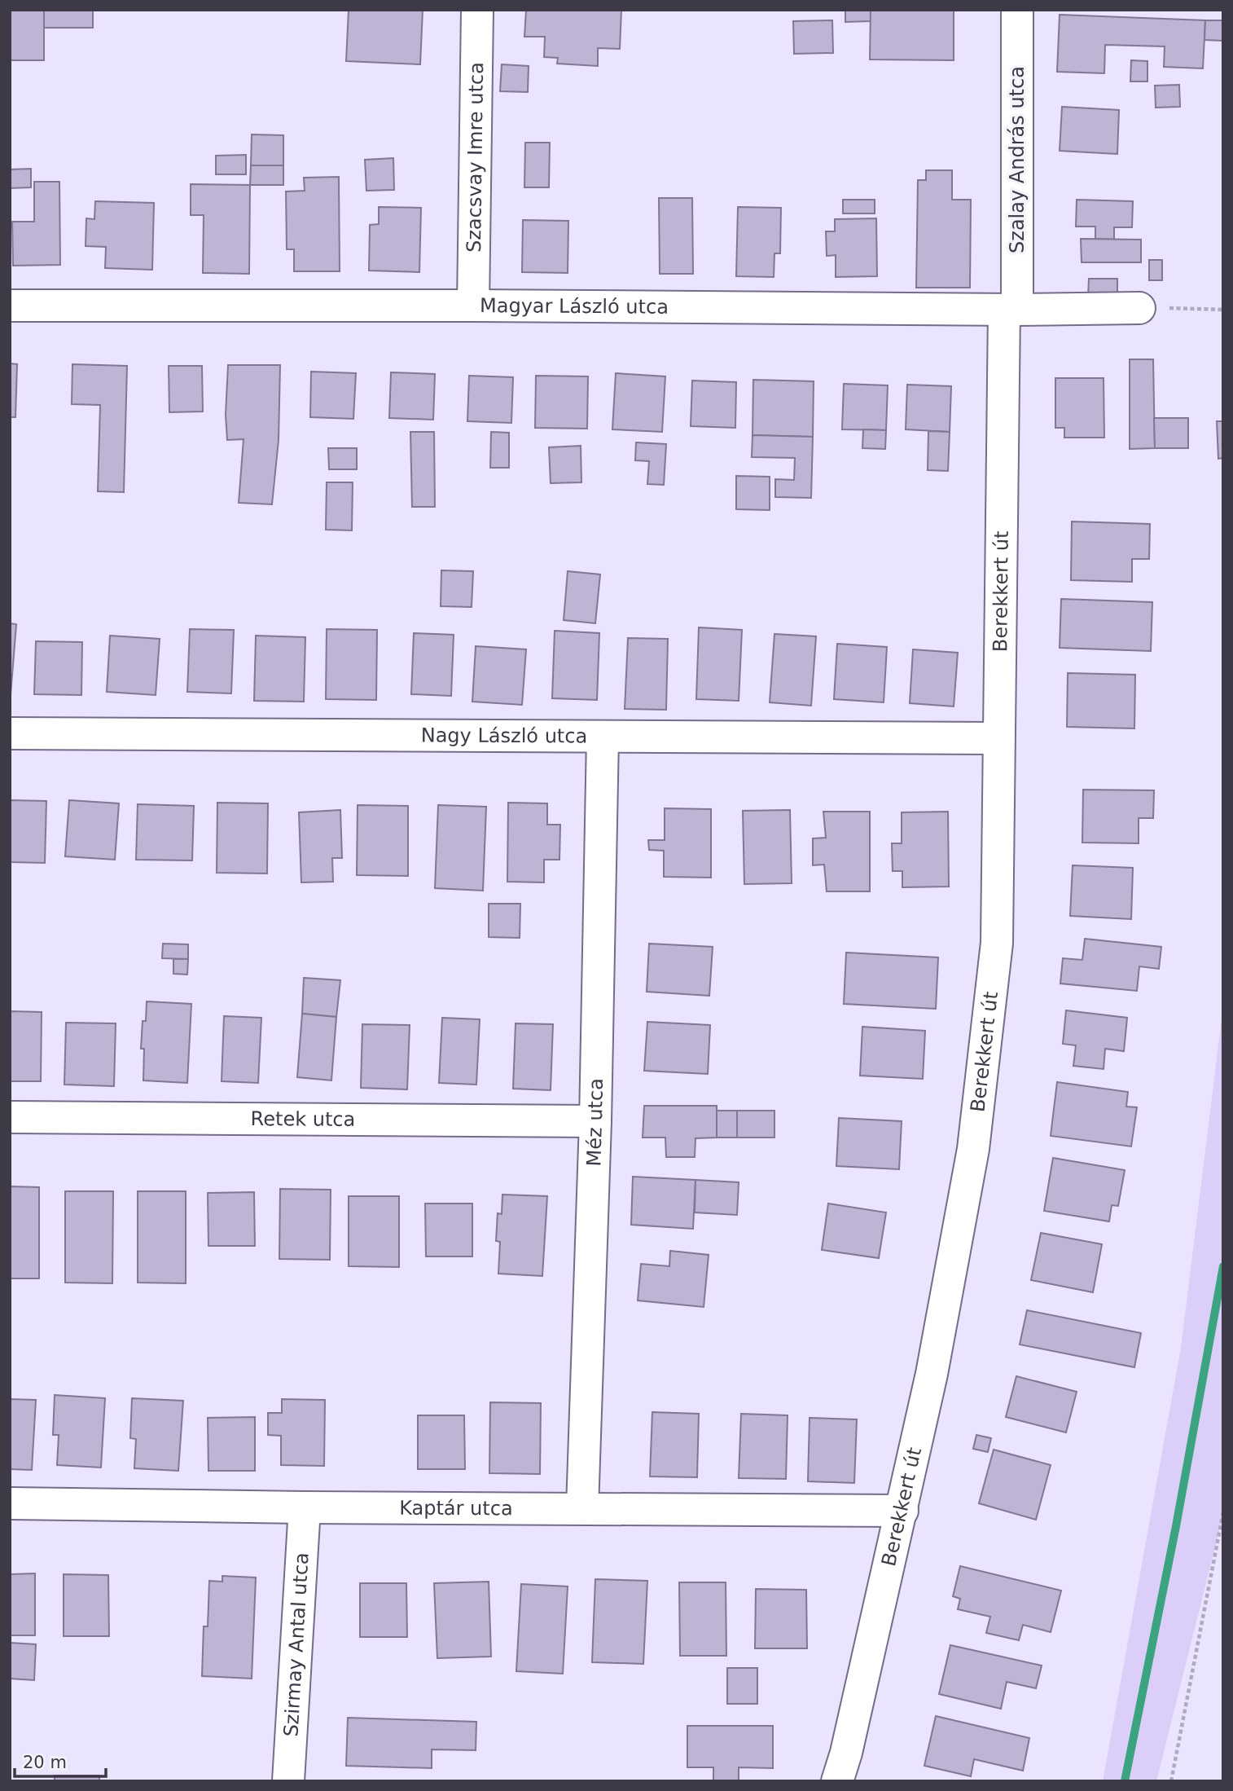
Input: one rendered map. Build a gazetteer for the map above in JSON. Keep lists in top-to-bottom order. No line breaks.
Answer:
{"streets":{"street":["Szacsvay Imre utca","Szalay András utca","Magyar László utca","Berekkert út","Nagy László utca","Retek utca","Méz utca","Kaptár utca","Szirmay Antal utca"]},"crossings":[["Szacsvay Imre utca","Magyar László utca"],["Szalay András utca","Magyar László utca"],["Szalay András utca","Berekkert út"],["Magyar László utca","Berekkert út"],["Berekkert út","Nagy László utca"],["Berekkert út","Kaptár utca"],["Nagy László utca","Méz utca"],["Retek utca","Méz utca"],["Méz utca","Kaptár utca"],["Kaptár utca","Szirmay Antal utca"]],"scale_bar":"20 m"}
